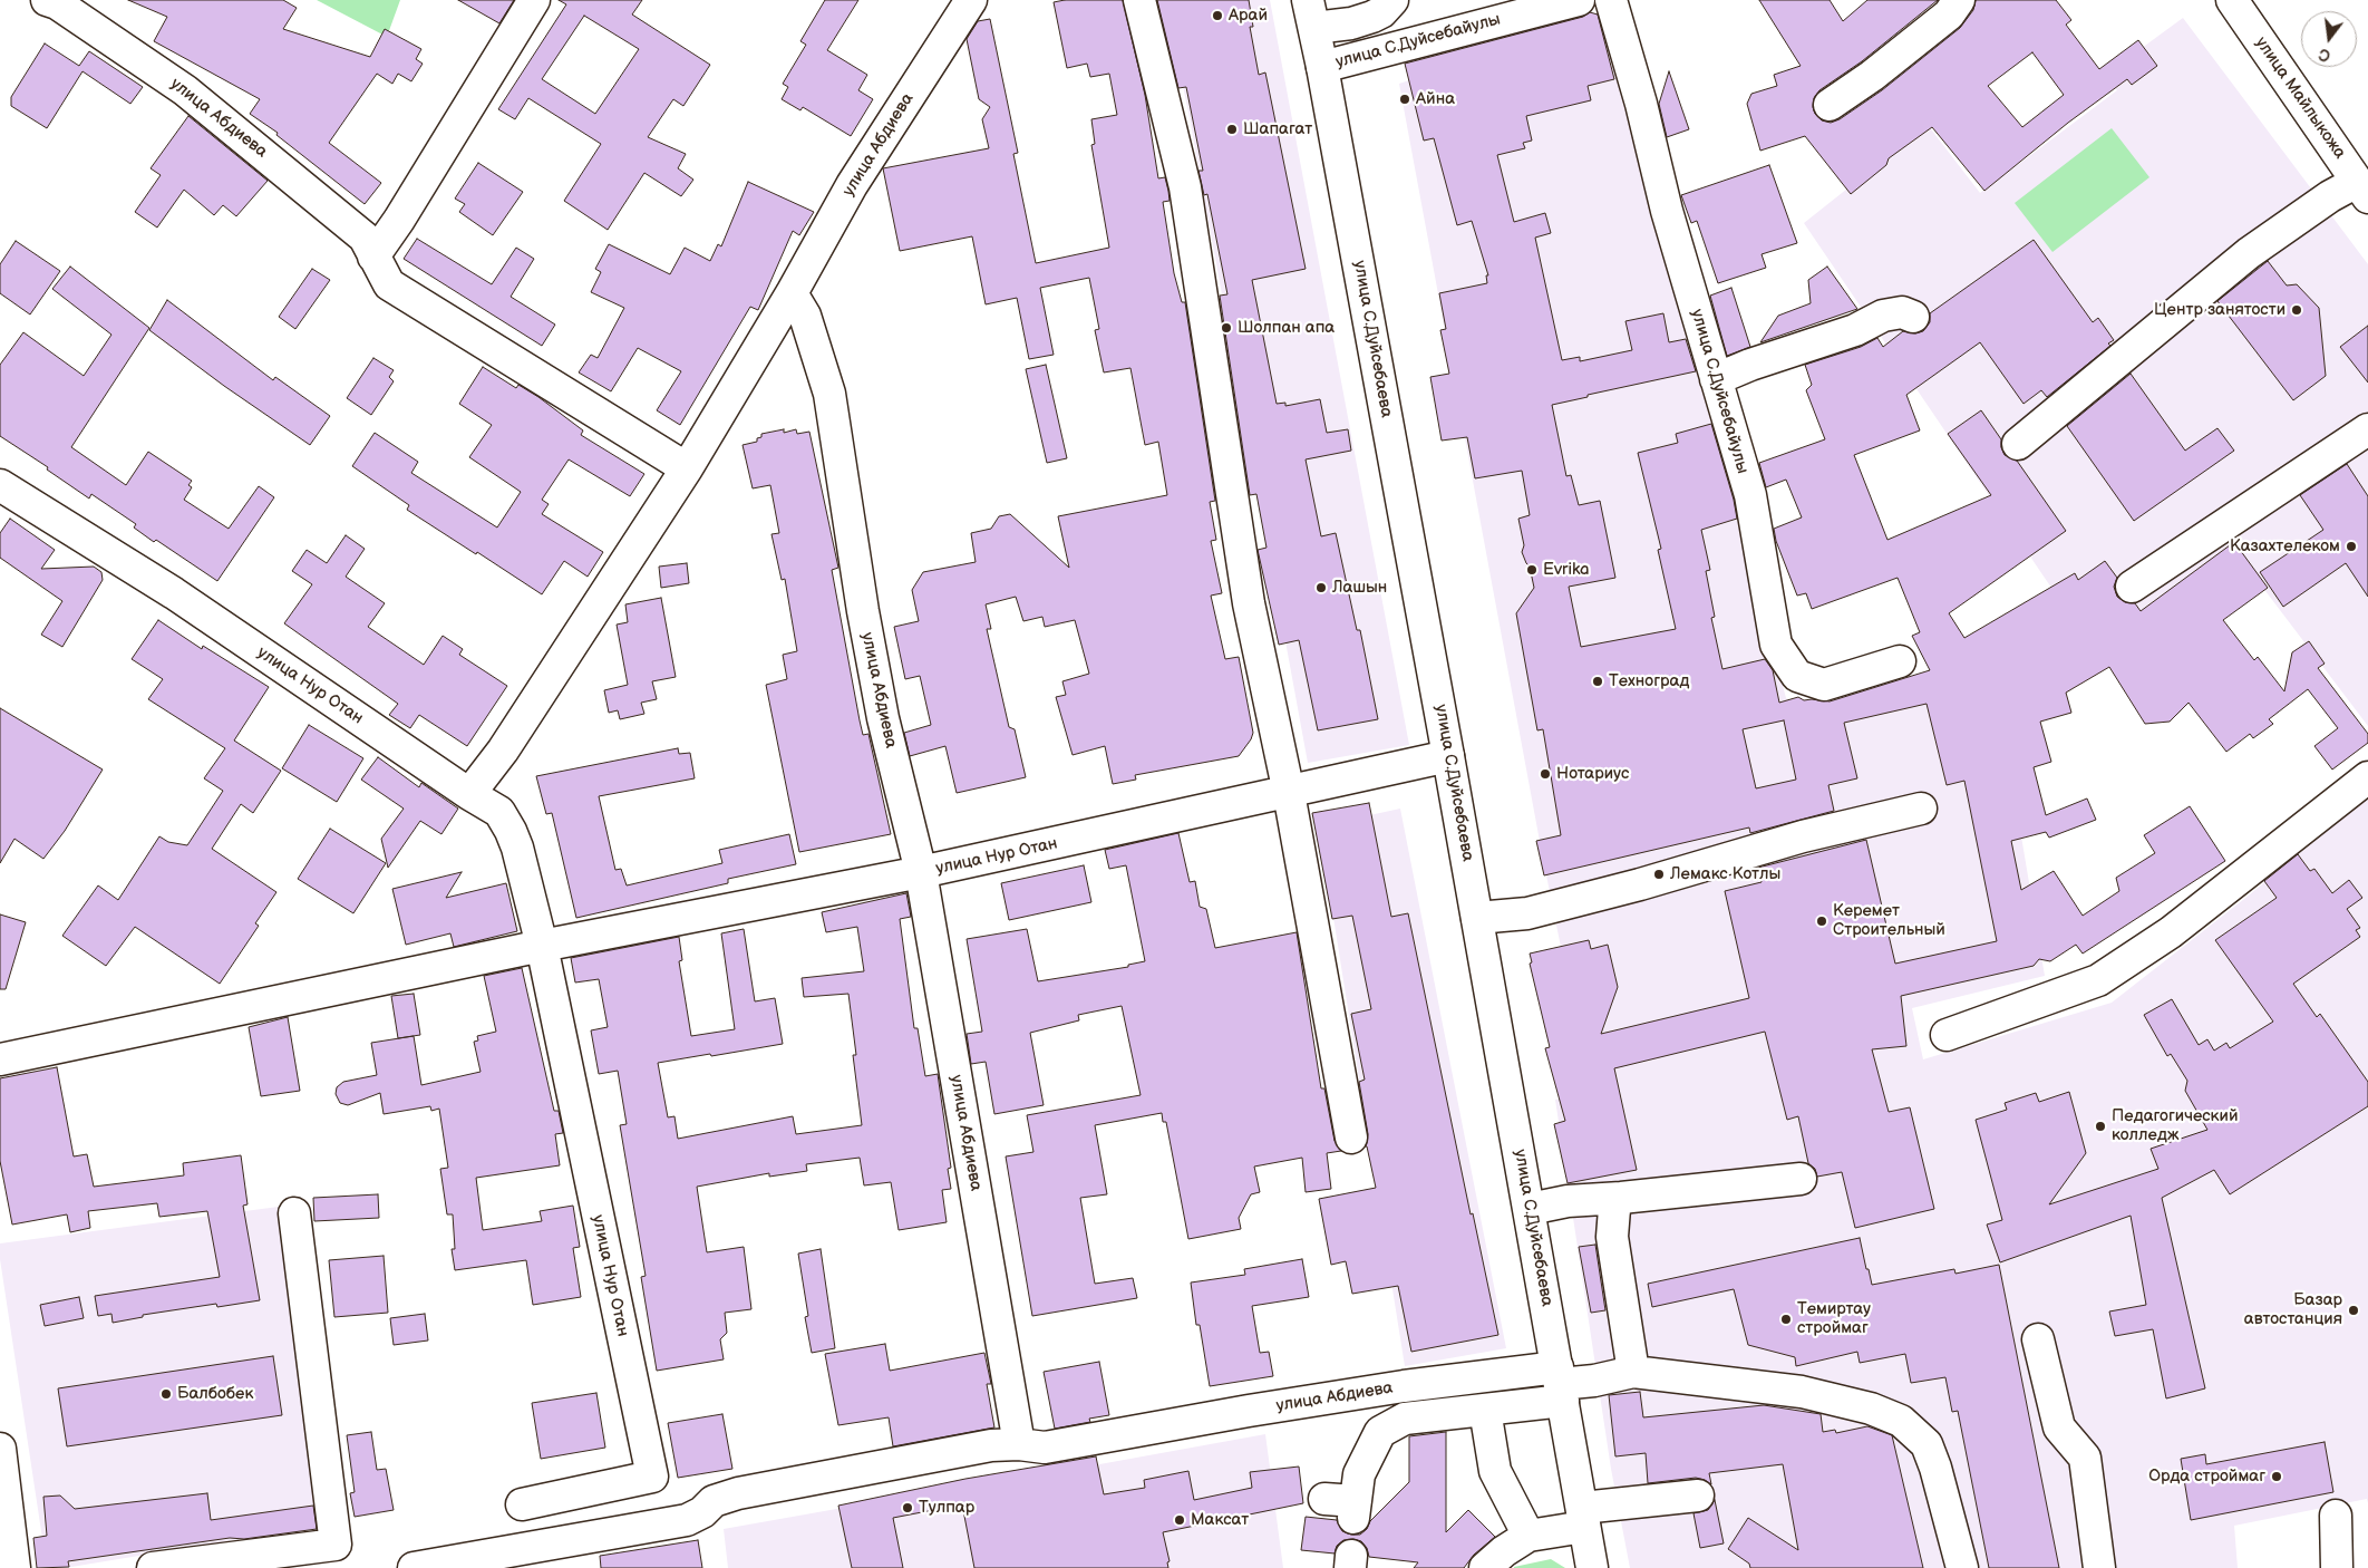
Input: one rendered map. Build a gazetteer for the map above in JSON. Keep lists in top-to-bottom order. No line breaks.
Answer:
{"streets":{"street":["улица С.Дуйсебайулы","улица Майлыкожа","улица Абдиева","улица С.Дуйсебаева","улица Нур Отан"]},"crossings":[["улица С.Дуйсебайулы","улица С.Дуйсебаева"],["улица Абдиева","улица С.Дуйсебаева"],["улица Абдиева","улица Нур Отан"],["улица С.Дуйсебаева","улица Нур Отан"]],"places":["Арай","Айна","Шапагат","Центр занятости","Шолпан апа","Казахтелеком","Evrika","Лашын","Техноград","Нотариус","Лемакс Котлы","Керемет Строительный","Педагогический колледж","Базар автостанция","Темиртау строймаг","Балбобек","Орда строймаг","Тулпар","Максат"],"north":"bottom"}
